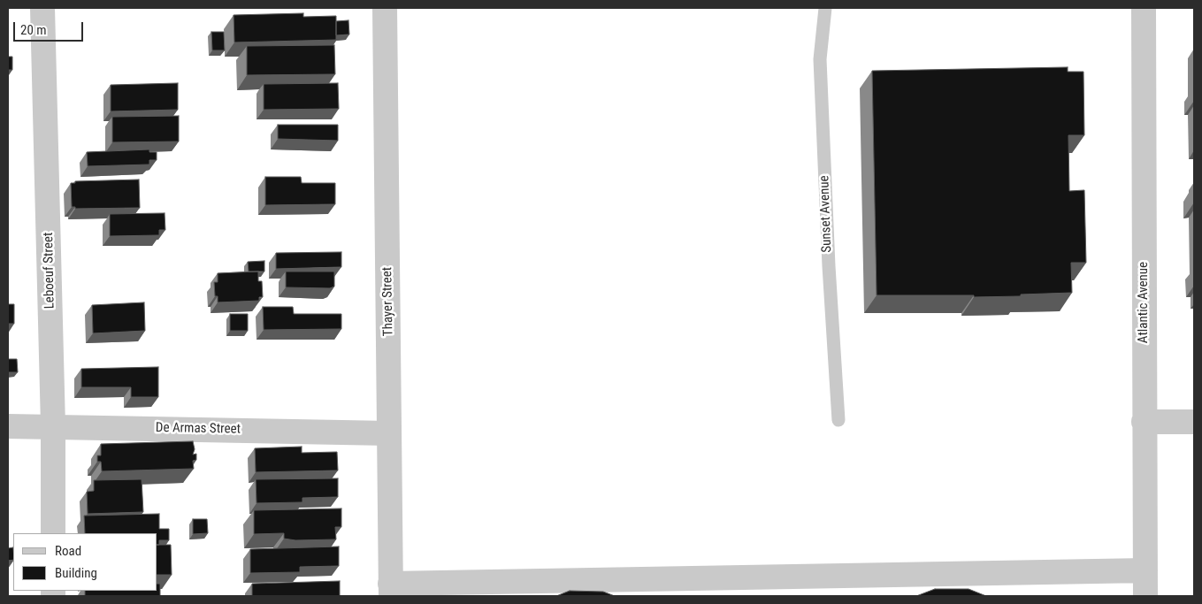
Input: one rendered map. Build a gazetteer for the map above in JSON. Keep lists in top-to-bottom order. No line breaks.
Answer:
{"streets":{"street":["Leboeuf Street","Thayer Street","Atlantic Avenue","De Armas Street"],"lane":["Sunset Avenue"]},"crossings":[["Leboeuf Street","De Armas Street"],["Thayer Street","De Armas Street"]],"legend":["Road","Building"],"scale_bar":"20 m"}
